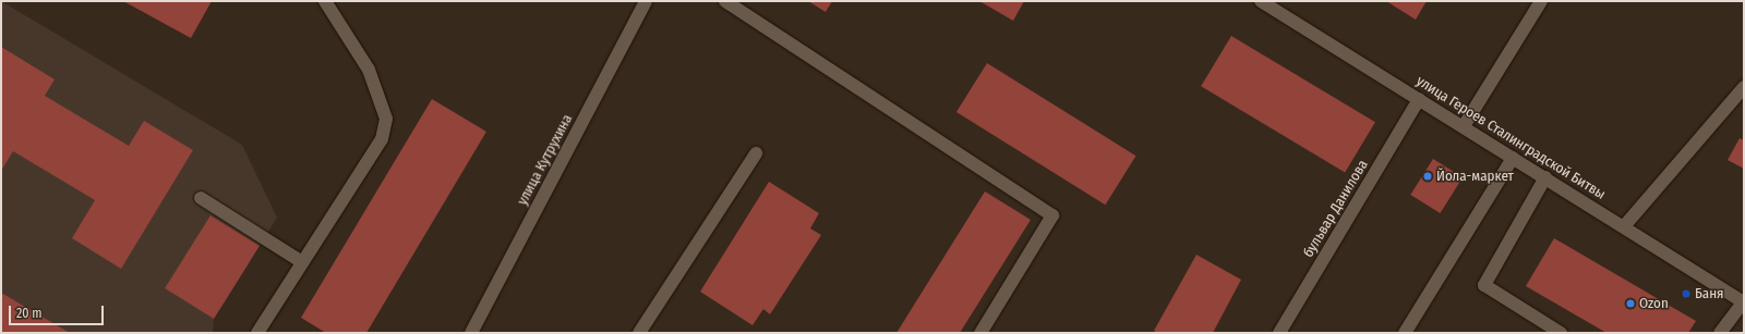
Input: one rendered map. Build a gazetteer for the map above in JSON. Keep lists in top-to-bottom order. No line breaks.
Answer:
{"streets":{"street":["улица Героев Сталинградской Битвы","улица Кутрухина","бульвар Данилова"]},"crossings":[["улица Героев Сталинградской Битвы","бульвар Данилова"]],"places":["Йола-маркет","Баня","Ozon"],"scale_bar":"20 m"}
